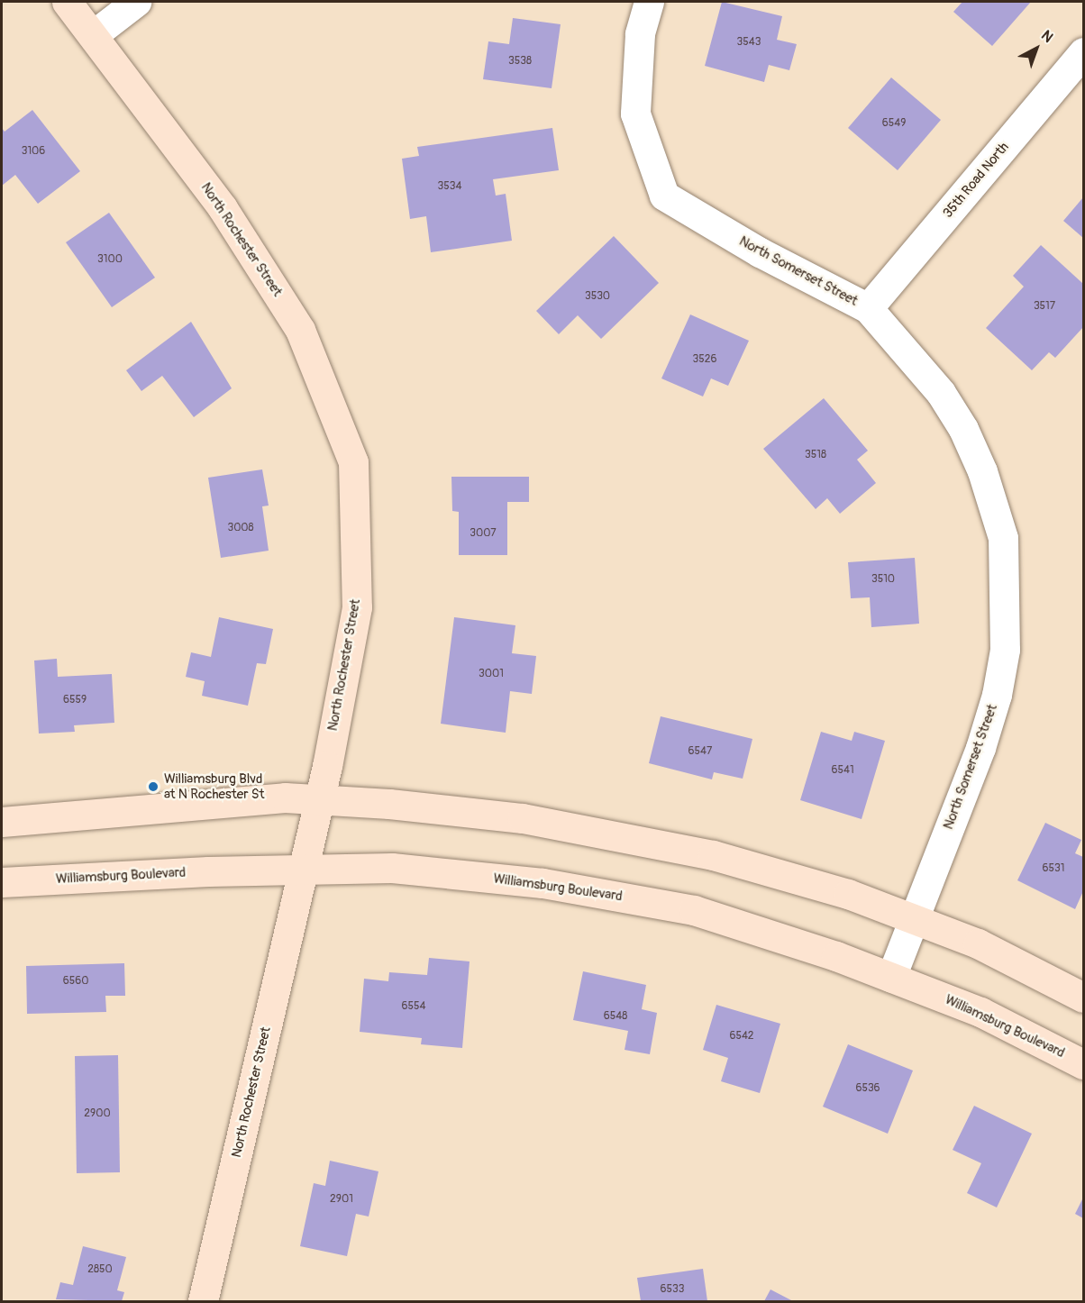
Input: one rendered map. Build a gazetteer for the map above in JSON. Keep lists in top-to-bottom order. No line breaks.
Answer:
{"streets":{"main road":["North Rochester Street","Williamsburg Boulevard"],"street":["35th Road North","North Somerset Street"]},"crossings":[["35th Road North","North Somerset Street"],["North Rochester Street","Williamsburg Boulevard"],["North Somerset Street","Williamsburg Boulevard"]],"places":["Williamsburg Blvd at N Rochester St"],"house_numbers":["3543","3538","6549","3106","3534","3100","3530","3517","3526","3518","3008","3007","3510","3001","6559","6547","6541","6531","6560","6554","6548","6542","6536","2900","2901","2850","6533"],"north":"top right"}
